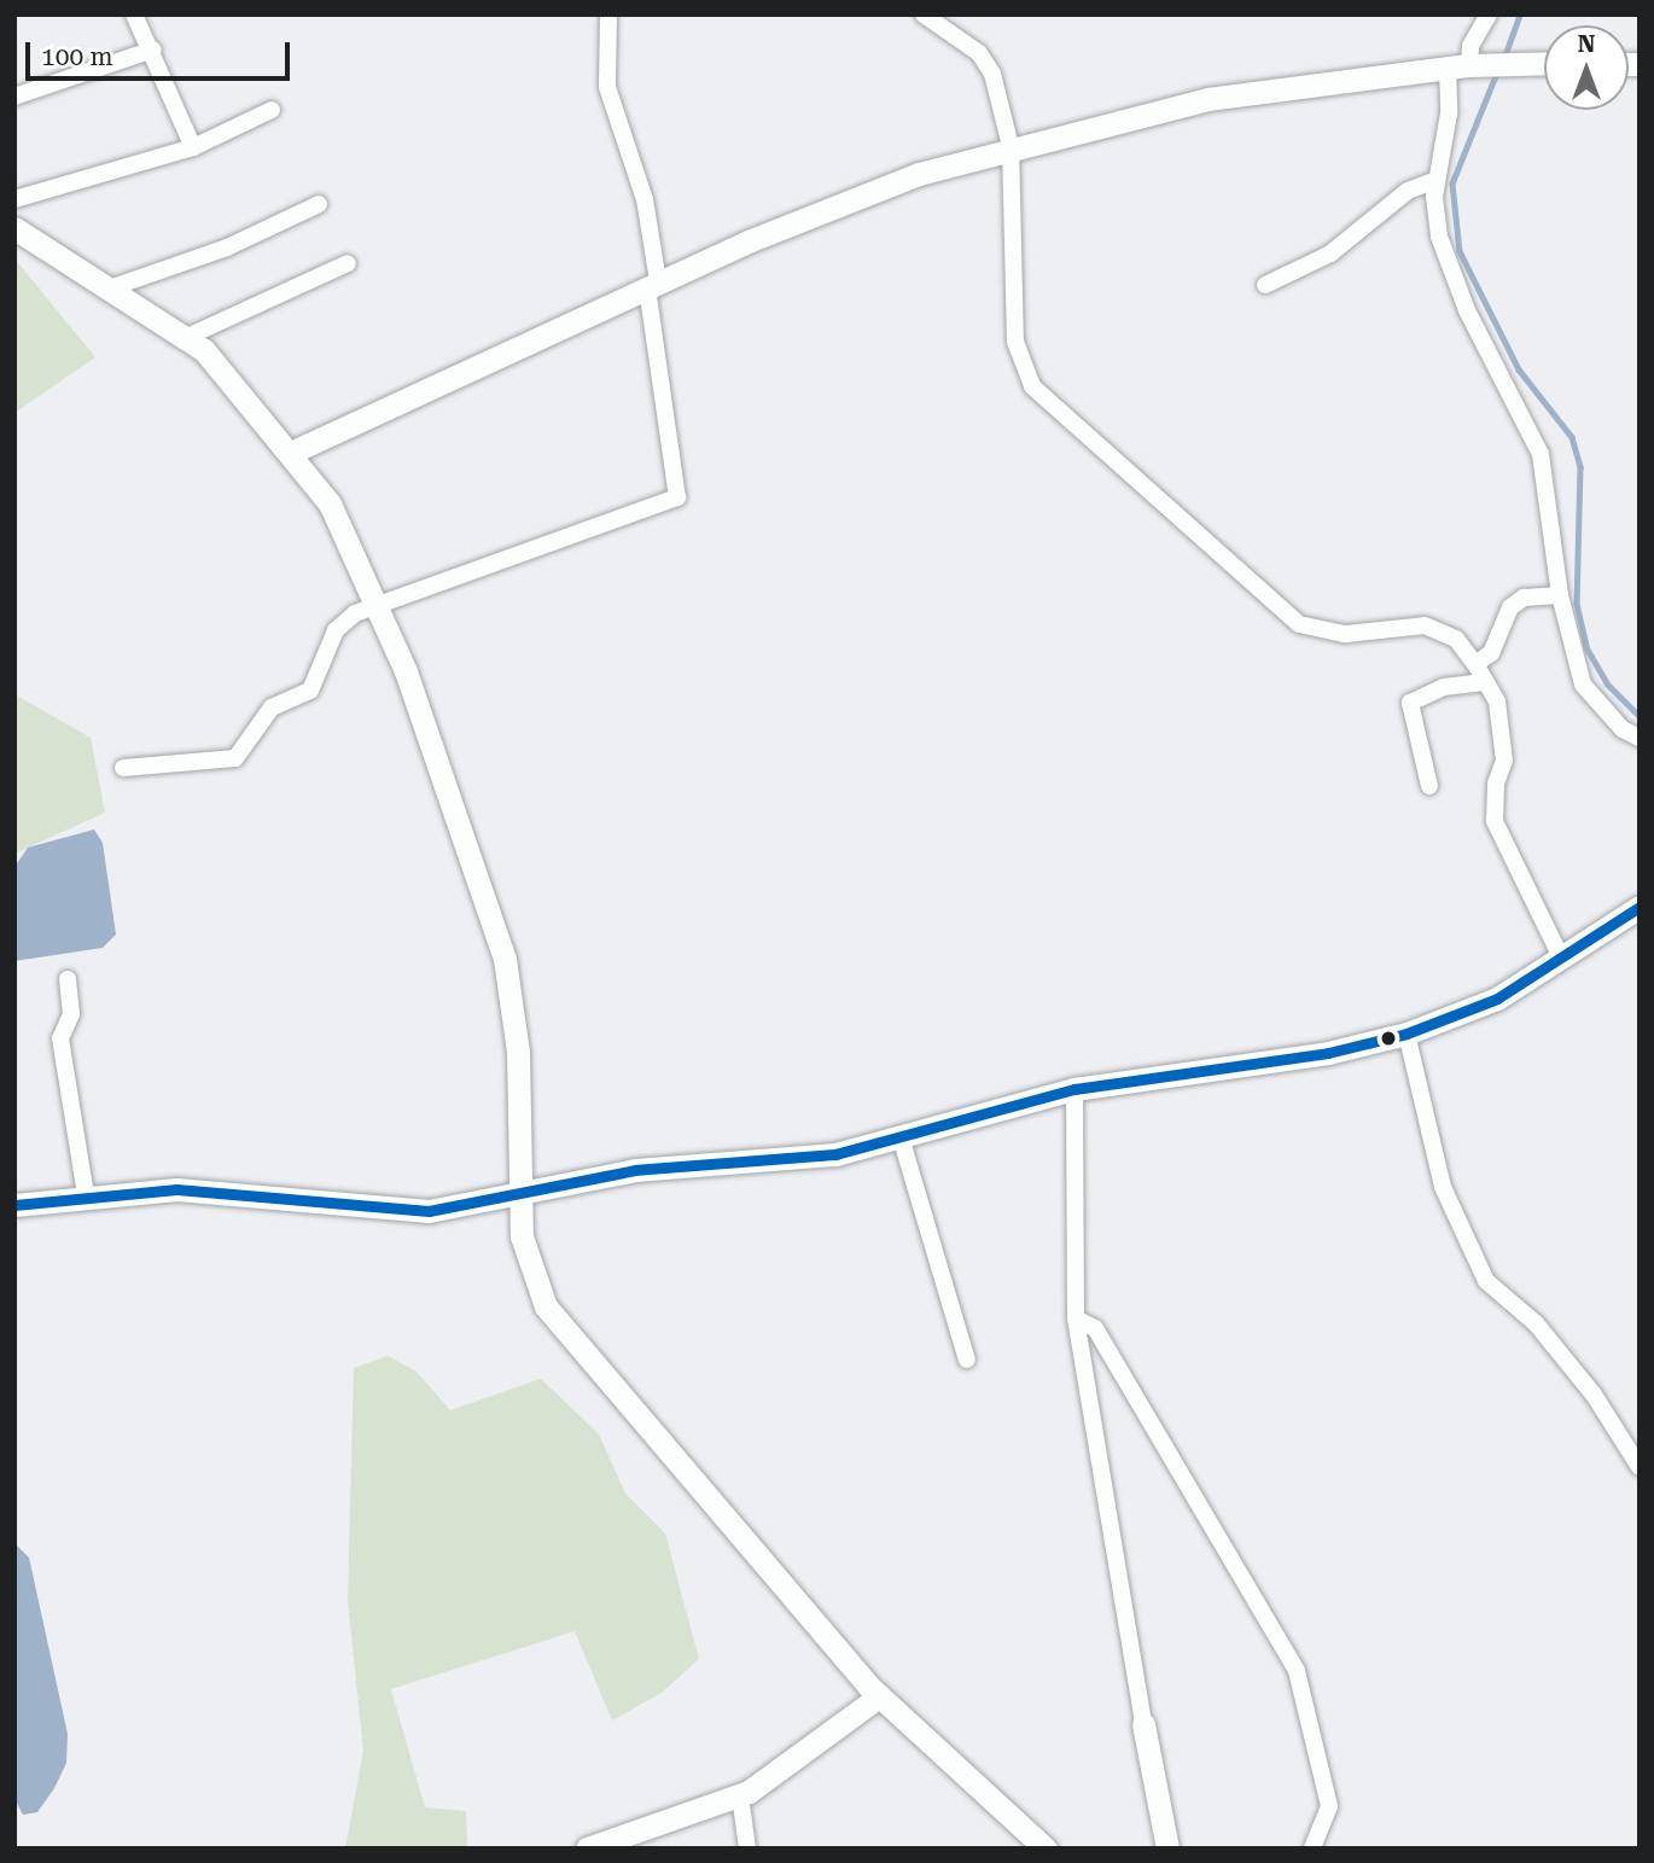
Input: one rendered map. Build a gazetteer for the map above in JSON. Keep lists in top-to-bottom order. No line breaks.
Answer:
{"scale_bar":"100 m","north":"top"}
